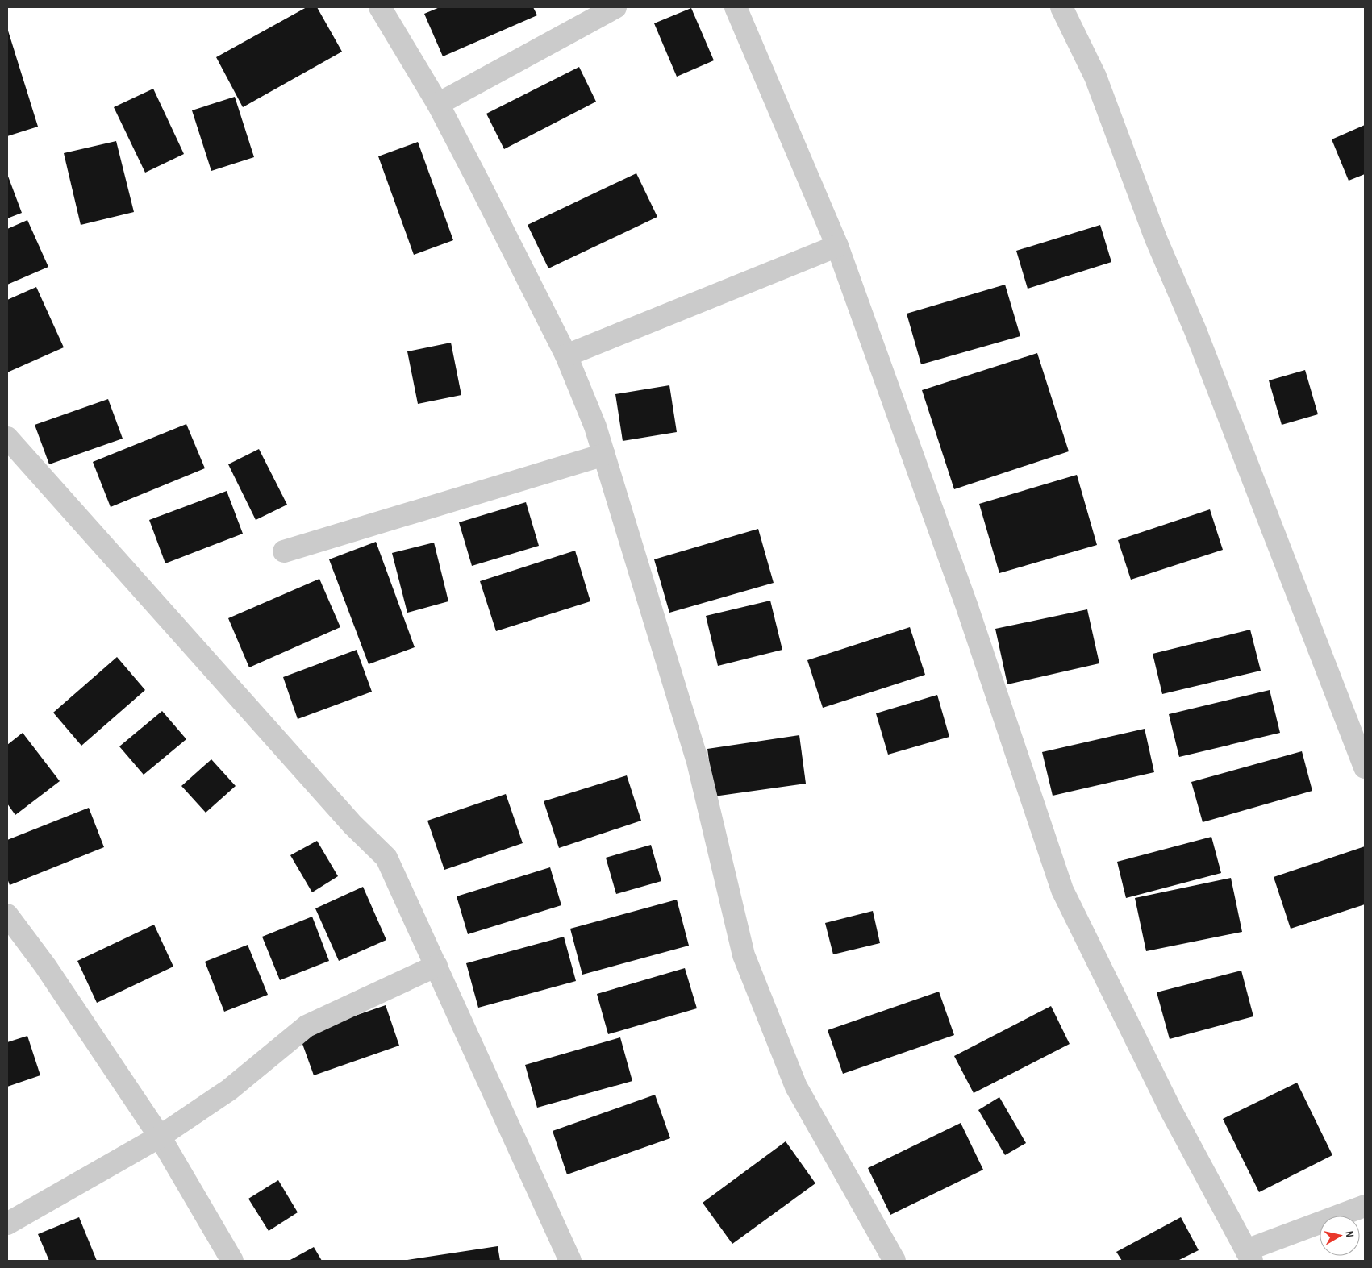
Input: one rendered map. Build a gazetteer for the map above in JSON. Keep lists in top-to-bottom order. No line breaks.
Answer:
{"north":"right"}
